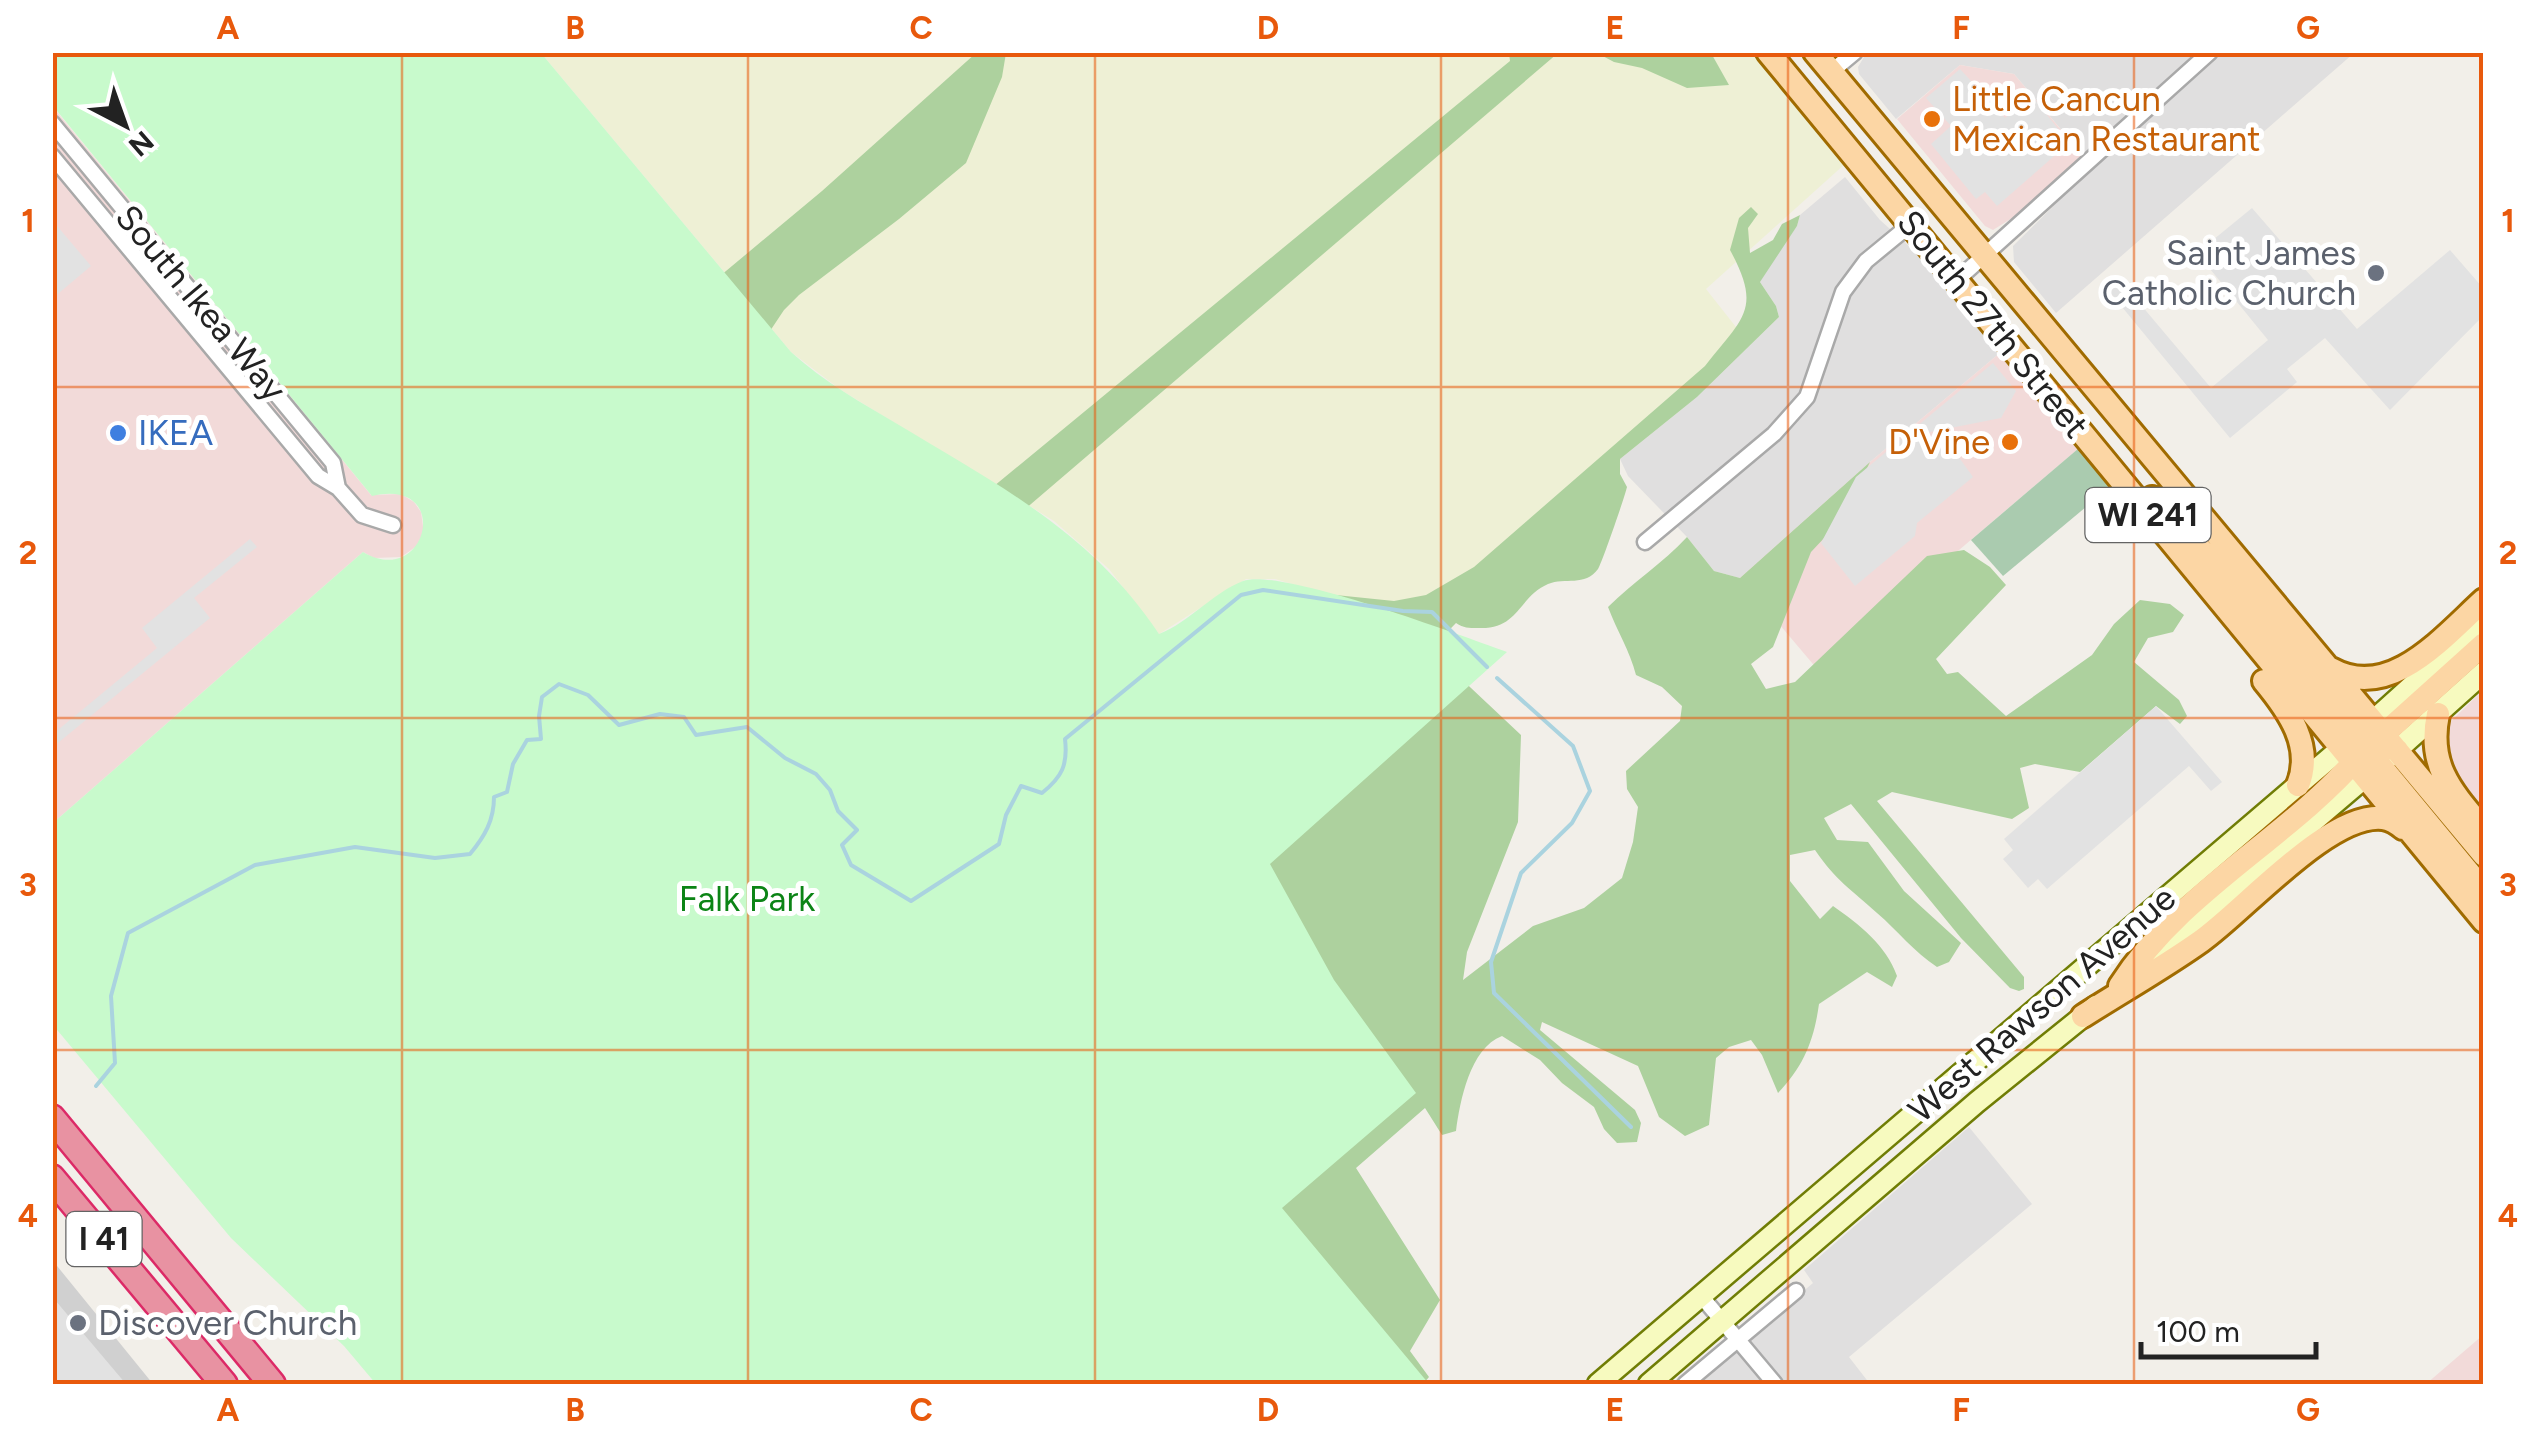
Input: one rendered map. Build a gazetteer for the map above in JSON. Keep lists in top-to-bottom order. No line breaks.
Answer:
{"streets":{"highway":["I 41"],"main road":["South 27th Street","WI 241","West Rawson Avenue"],"street":["South Ikea Way"]},"crossings":[["South 27th Street","West Rawson Avenue"]],"parks":["Falk Park"],"places":["Little Cancun Mexican Restaurant","Saint James Catholic Church","IKEA","D'Vine","Discover Church"],"scale_bar":"100 m","north":"bottom right","grid":{"columns":["A","B","C","D","E","F","G"],"rows":["1","2","3","4"]}}
